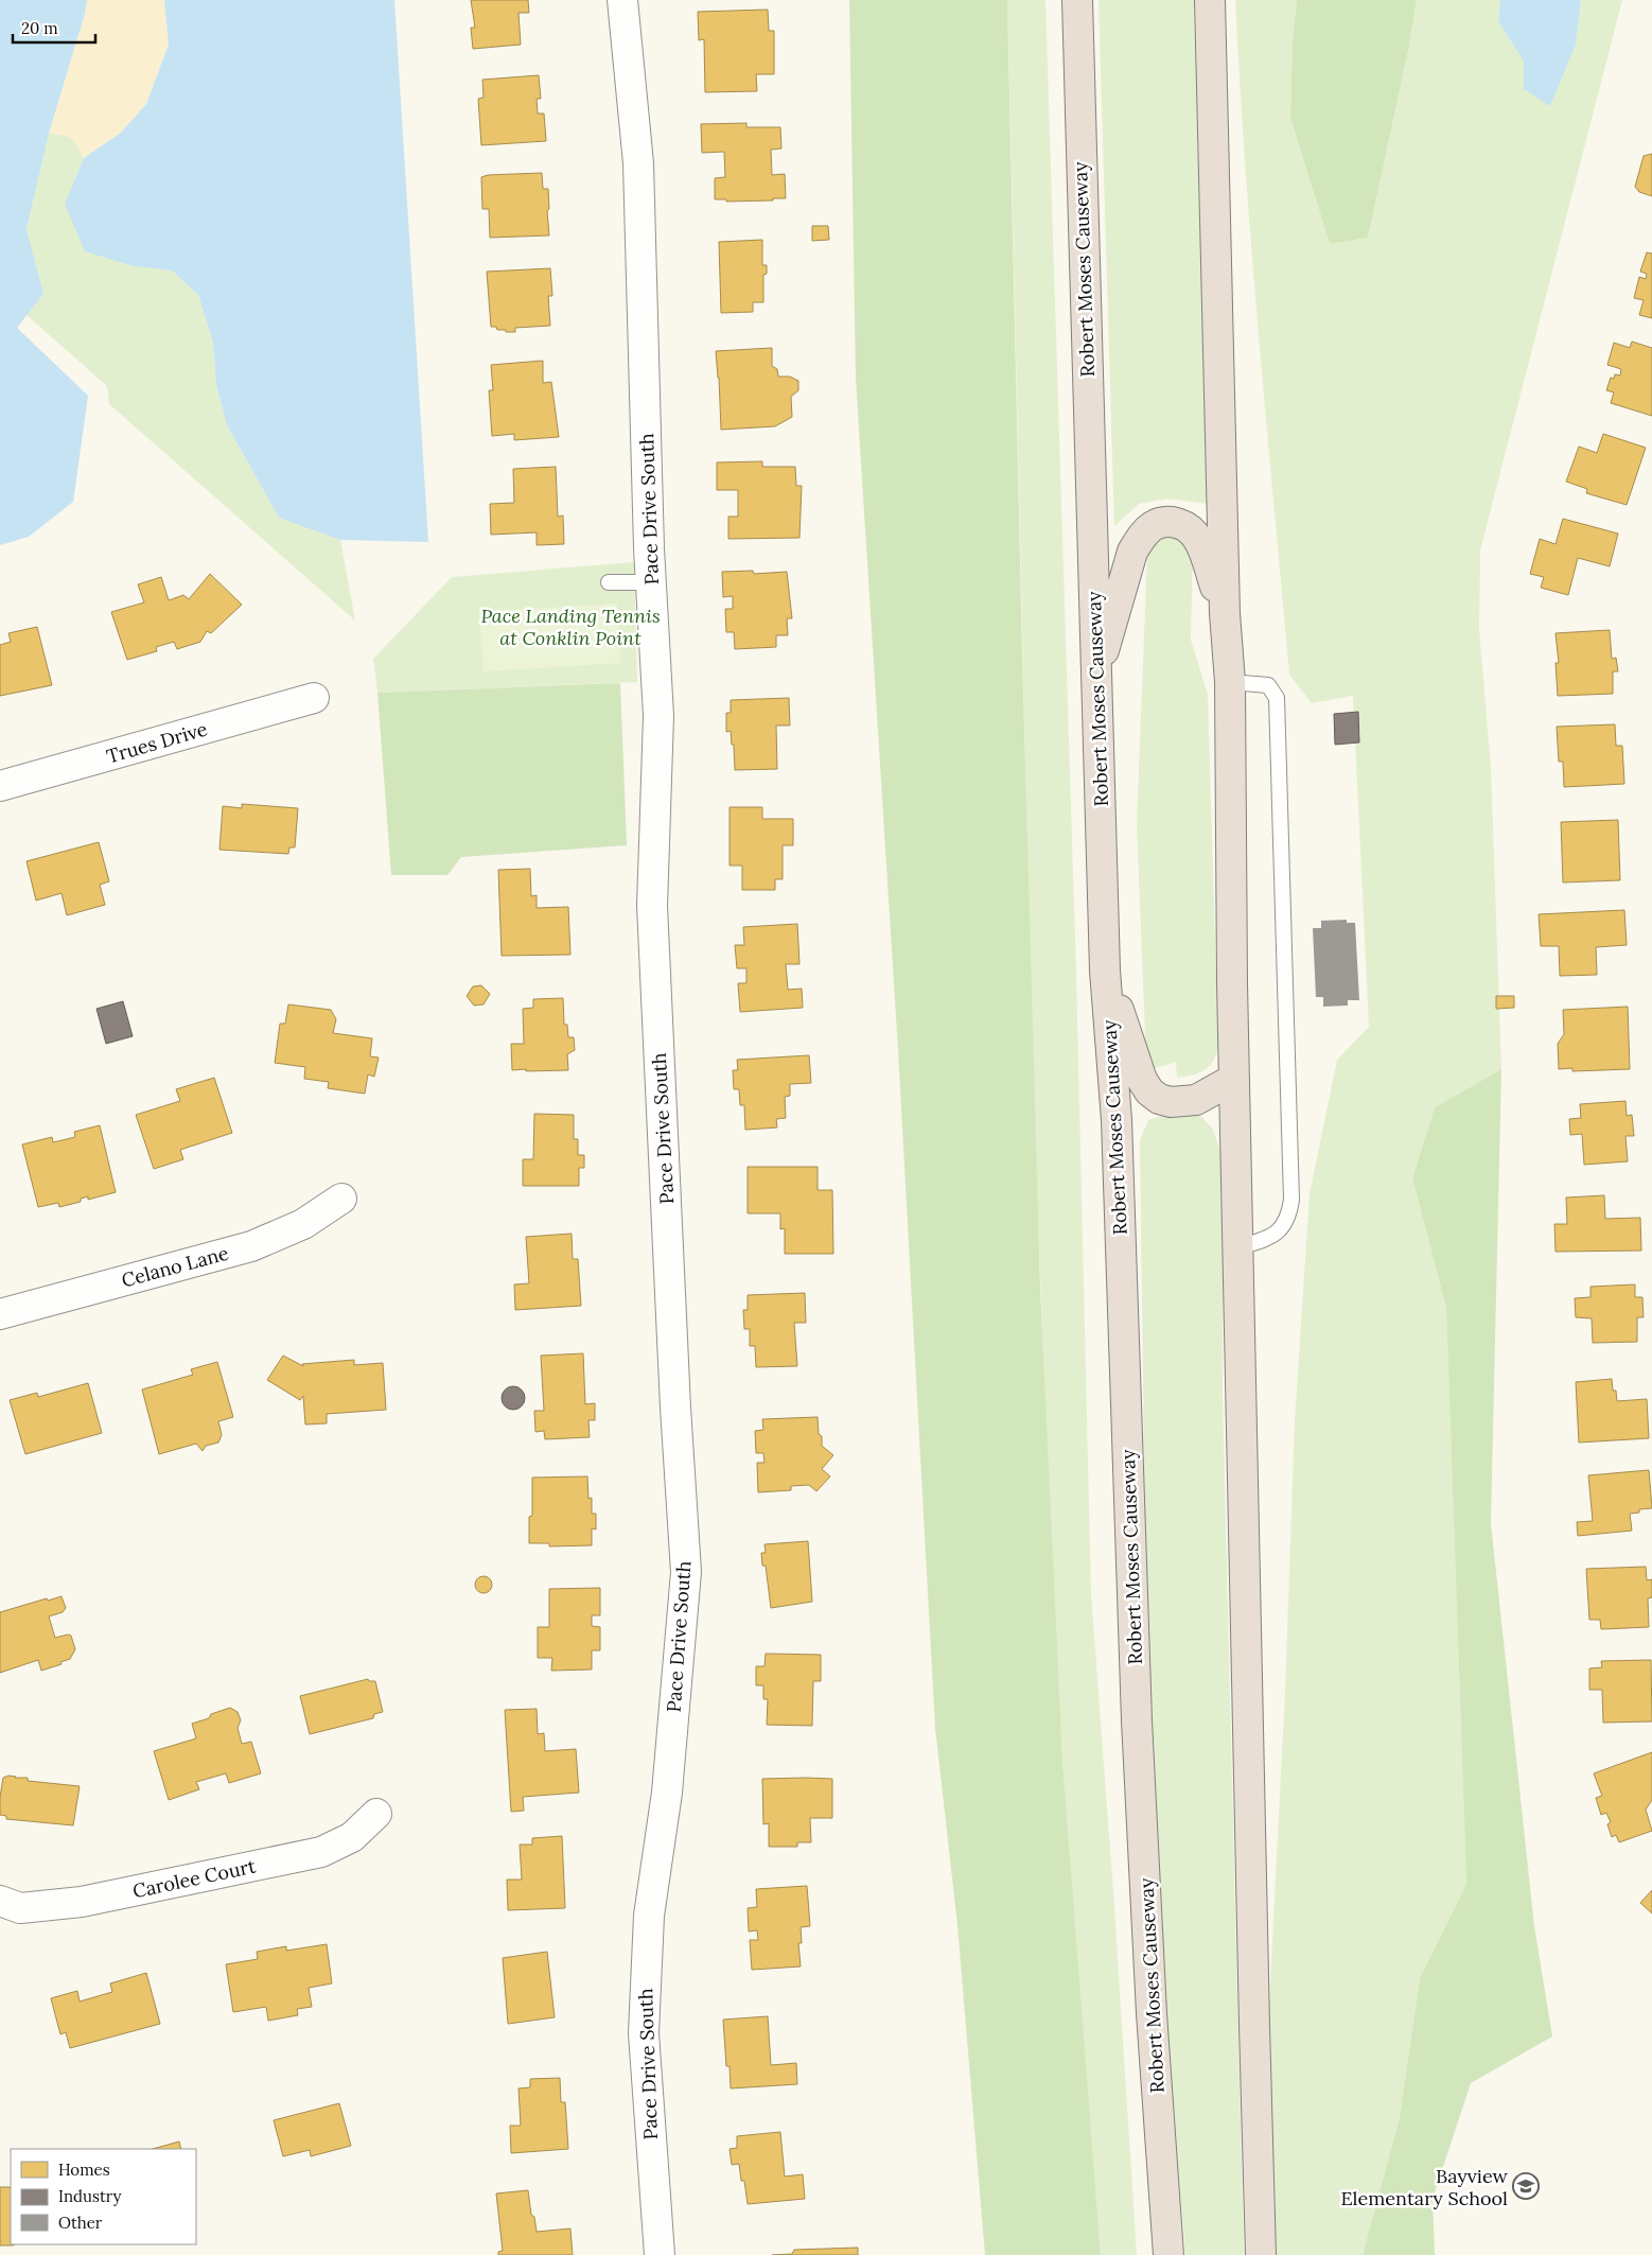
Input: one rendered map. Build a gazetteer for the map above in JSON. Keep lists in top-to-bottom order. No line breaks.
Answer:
{"streets":{"highway":["Robert Moses Causeway"],"street":["Pace Drive South","Trues Drive","Celano Lane","Carolee Court"]},"parks":["Pace Landing Tennis at Conklin Point"],"places":{"school or university":["Bayview Elementary School"]},"legend":["Homes","Industry","Other"],"scale_bar":"20 m"}
